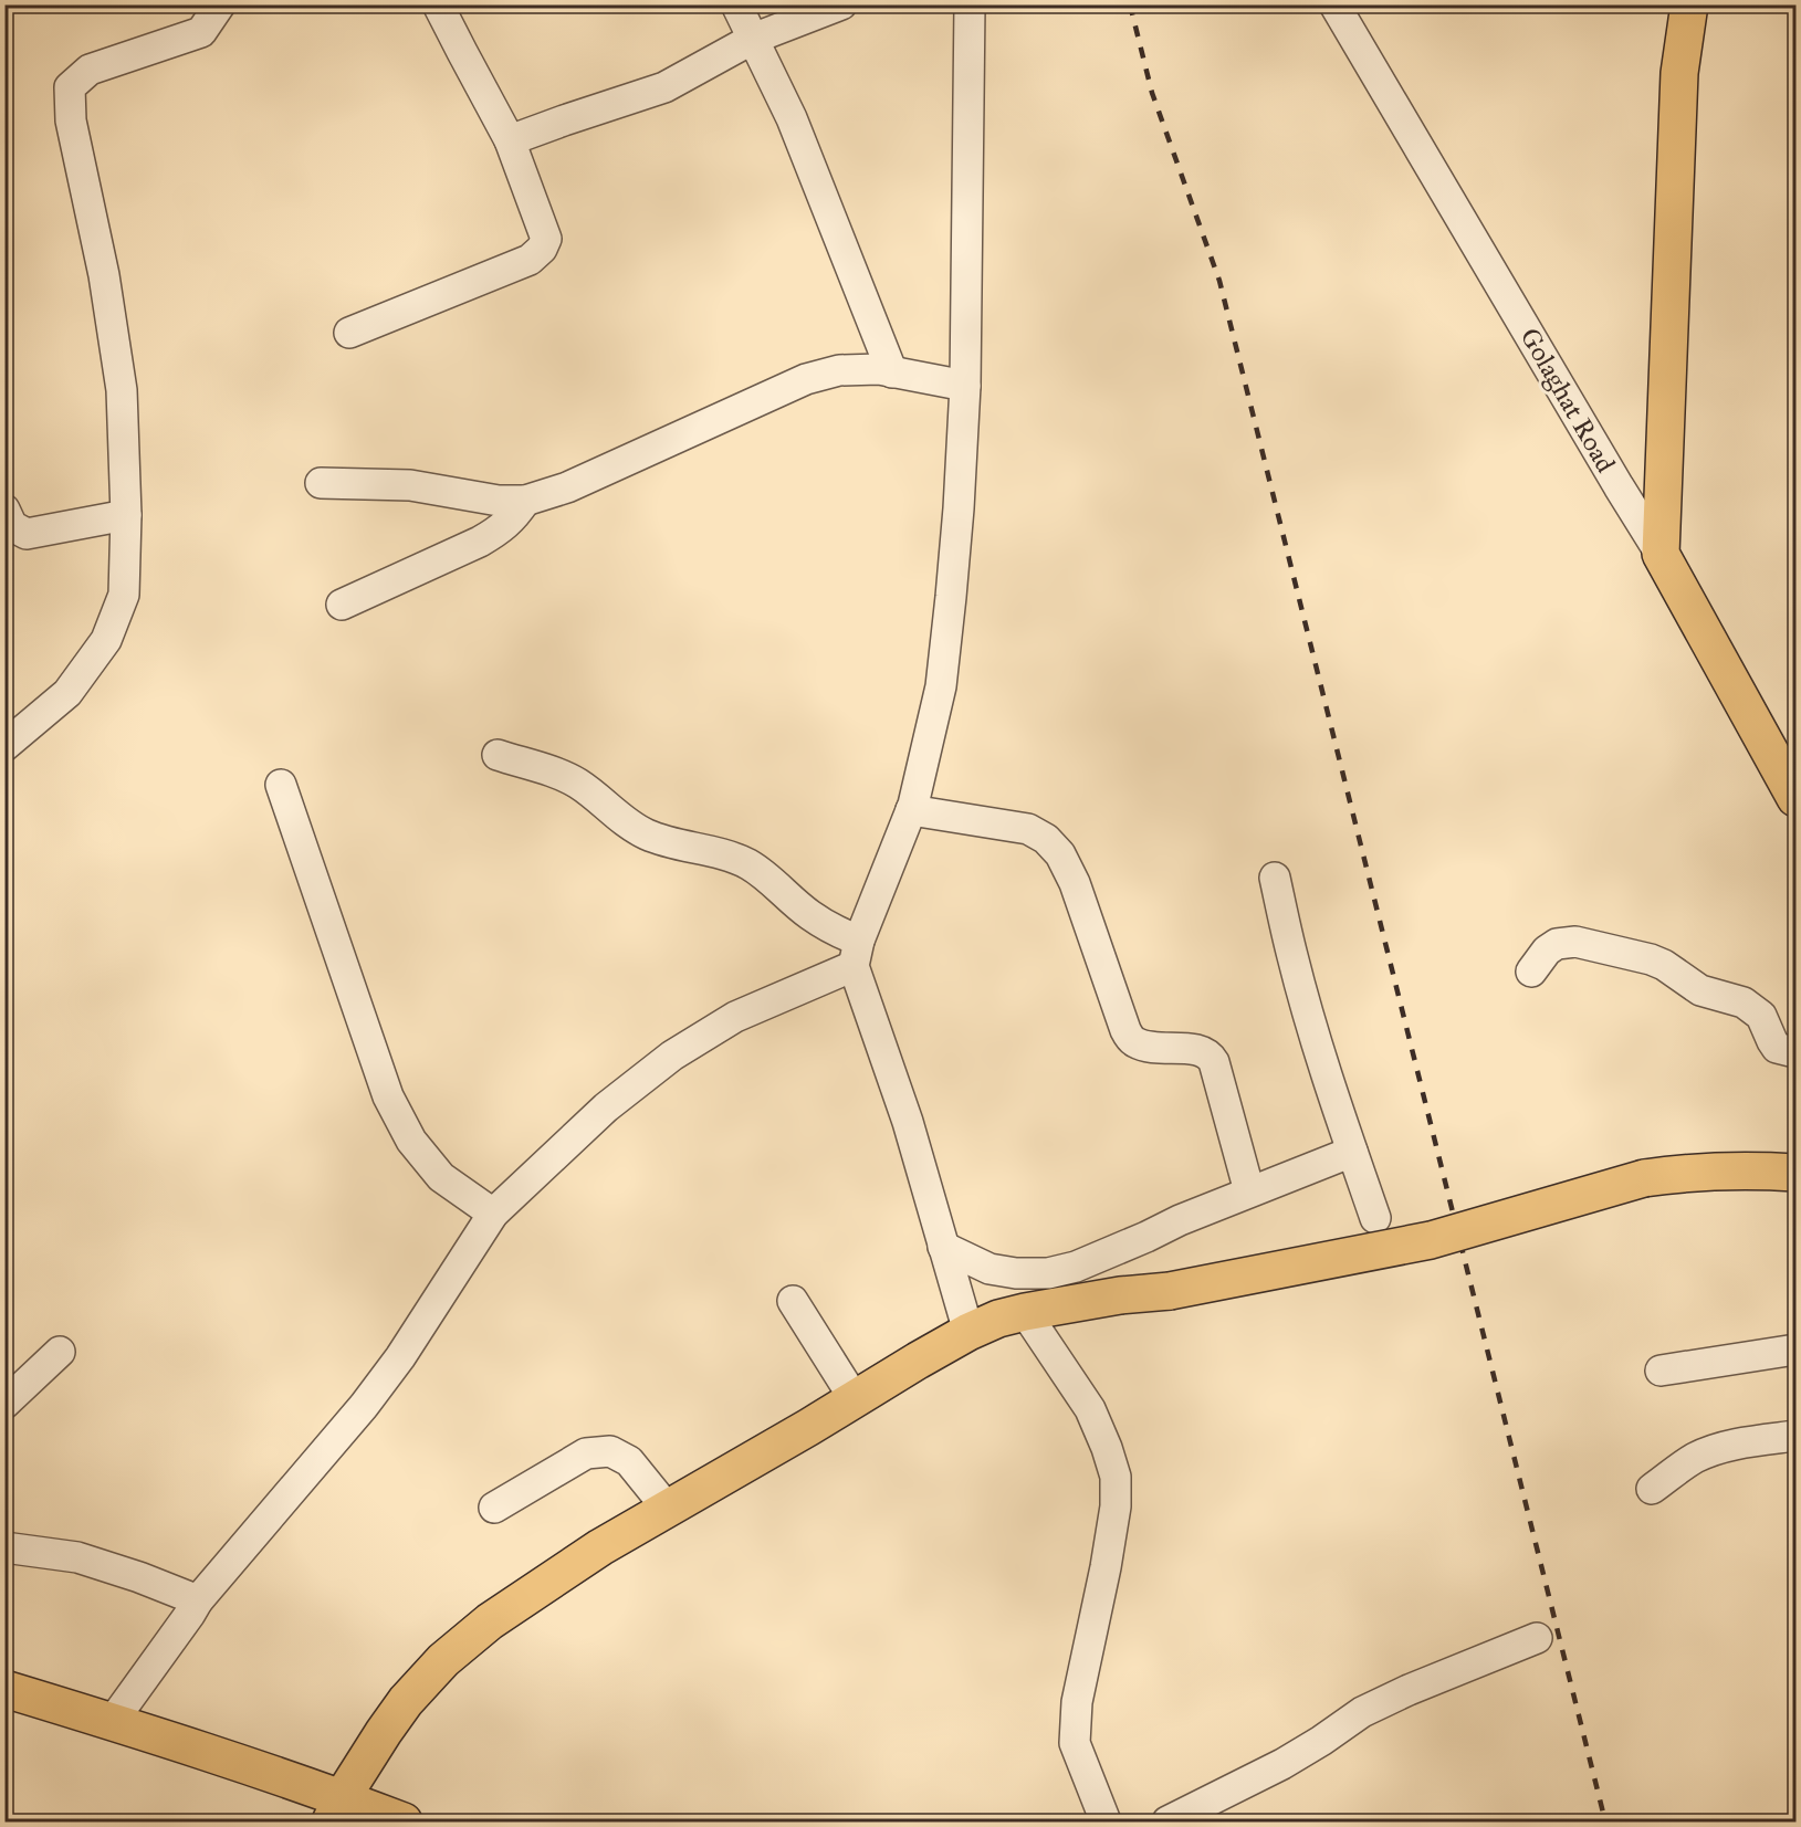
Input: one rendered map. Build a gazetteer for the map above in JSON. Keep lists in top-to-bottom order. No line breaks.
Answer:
{"streets":{"main road":["Golaghat Road"]}}
